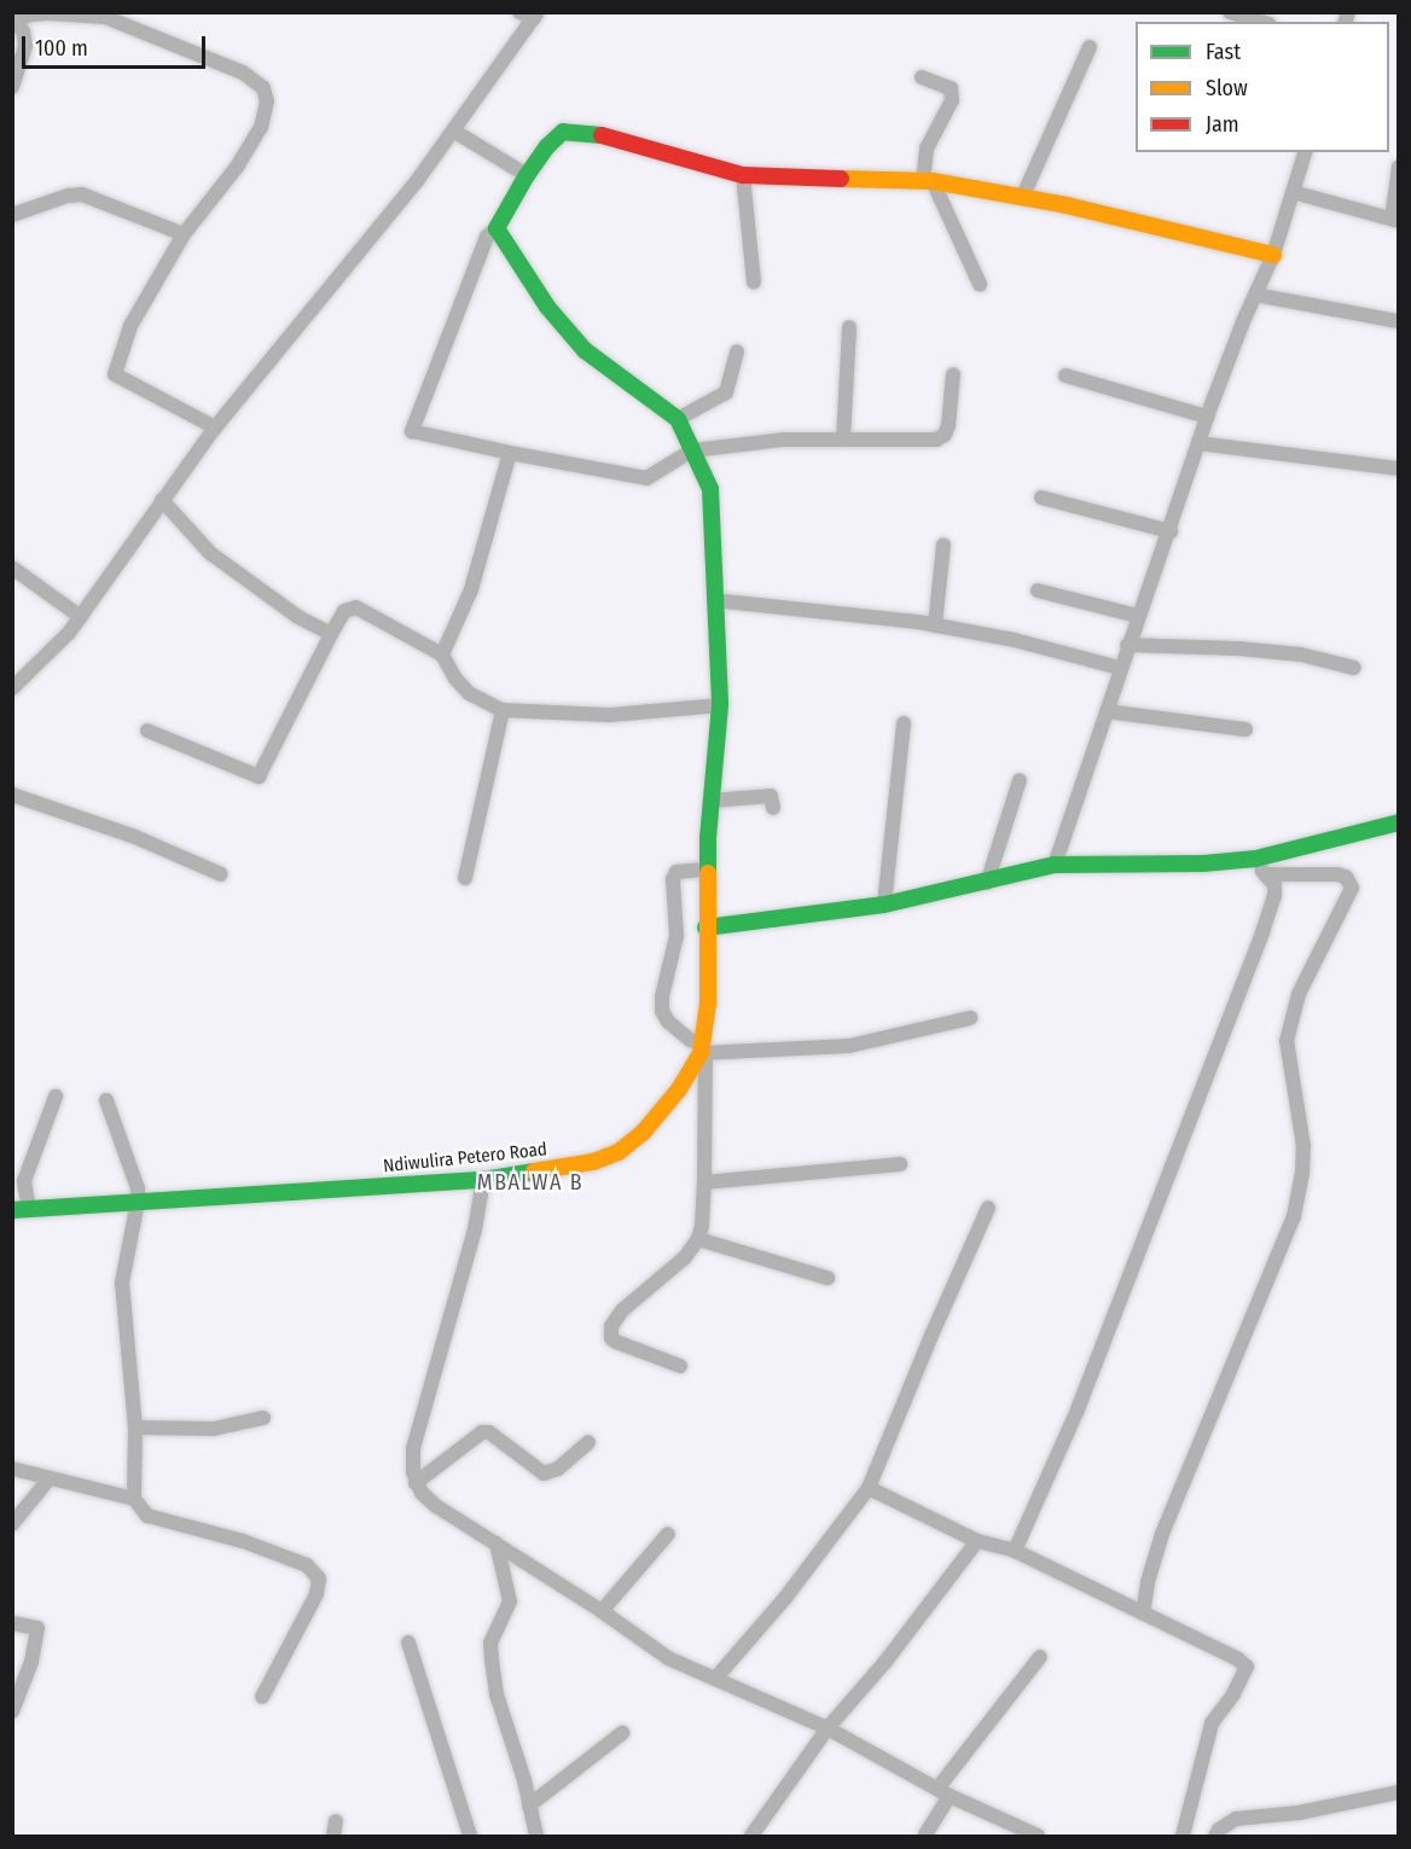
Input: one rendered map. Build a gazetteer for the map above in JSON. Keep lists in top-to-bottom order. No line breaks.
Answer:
{"streets":{"street":["Ndiwulira Petero Road"]},"districts":["MBALWA B"],"legend":["Fast","Slow","Jam"],"scale_bar":"100 m"}
